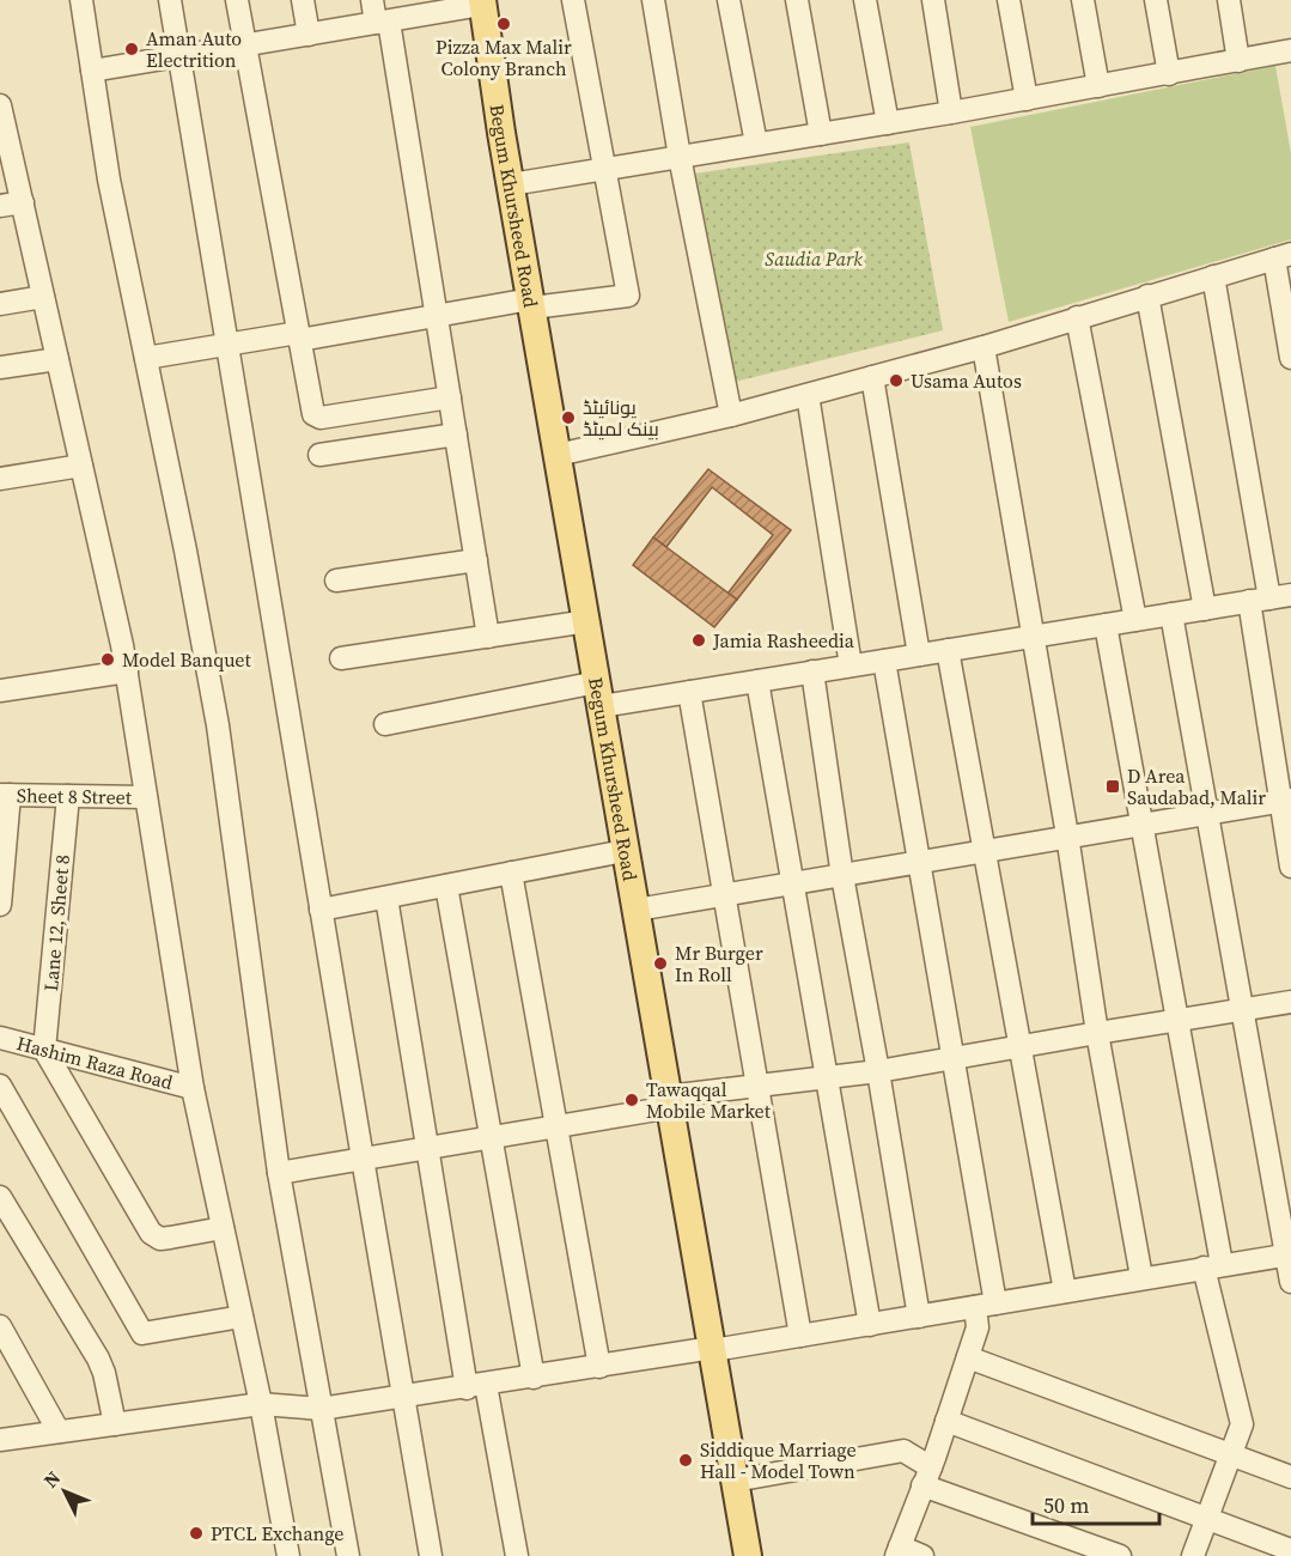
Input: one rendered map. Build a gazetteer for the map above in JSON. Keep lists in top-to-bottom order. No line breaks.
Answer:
{"streets":{"main road":["Begum Khursheed Road"],"street":["Sheet 8 Street","Lane 12, Sheet 8","Hashim Raza Road"]},"crossings":[["Sheet 8 Street","Lane 12, Sheet 8"],["Lane 12, Sheet 8","Hashim Raza Road"]],"parks":["Saudia Park"],"places":{"other":["Pizza Max Malir Colony Branch","Aman Auto Electrition","Usama Autos","یونائیٹڈ بینک لمیٹڈ","Jamia Rasheedia","Model Banquet","Mr Burger In Roll","Tawaqqal Mobile Market","Siddique Marriage Hall - Model Town","PTCL Exchange"],"transit":["D Area Saudabad, Malir"]},"scale_bar":"50 m","north":"top left"}
